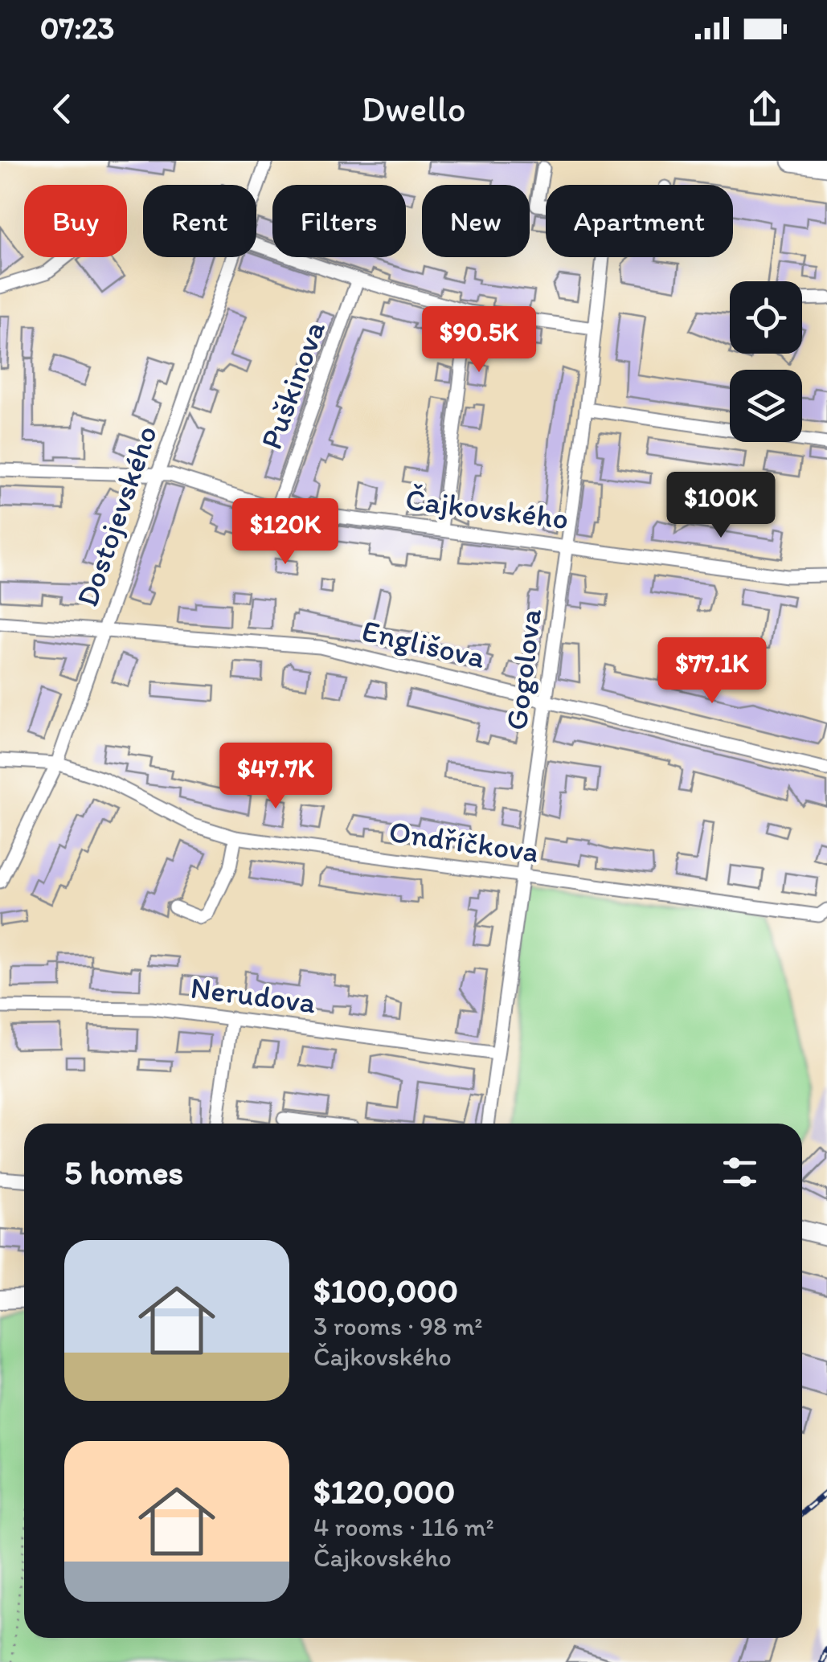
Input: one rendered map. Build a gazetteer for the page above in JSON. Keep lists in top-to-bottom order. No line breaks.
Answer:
{"streets":{"street":["Puškinova","Čajkovského","Dostojevského","Englišova","Gogolova","Ondříčkova","Nerudova"]},"crossings":[["Puškinova","Čajkovského"],["Čajkovského","Dostojevského"],["Čajkovského","Gogolova"],["Dostojevského","Englišova"],["Dostojevského","Ondříčkova"],["Englišova","Gogolova"],["Gogolova","Ondříčkova"],["Gogolova","Nerudova"]],"page":{"status":"07:23","header":"Dwello","chip":["Buy","Rent","Filters","New","Apartment"],"price":["$90.5K","$100K","$120K","$77.1K","$47.7K"],"heading":"5 homes","list":[{"name":"$100,000","note":"3 rooms · 98 m² · Čajkovského"},{"name":"$120,000","note":"4 rooms · 116 m² · Čajkovského"}]}}
